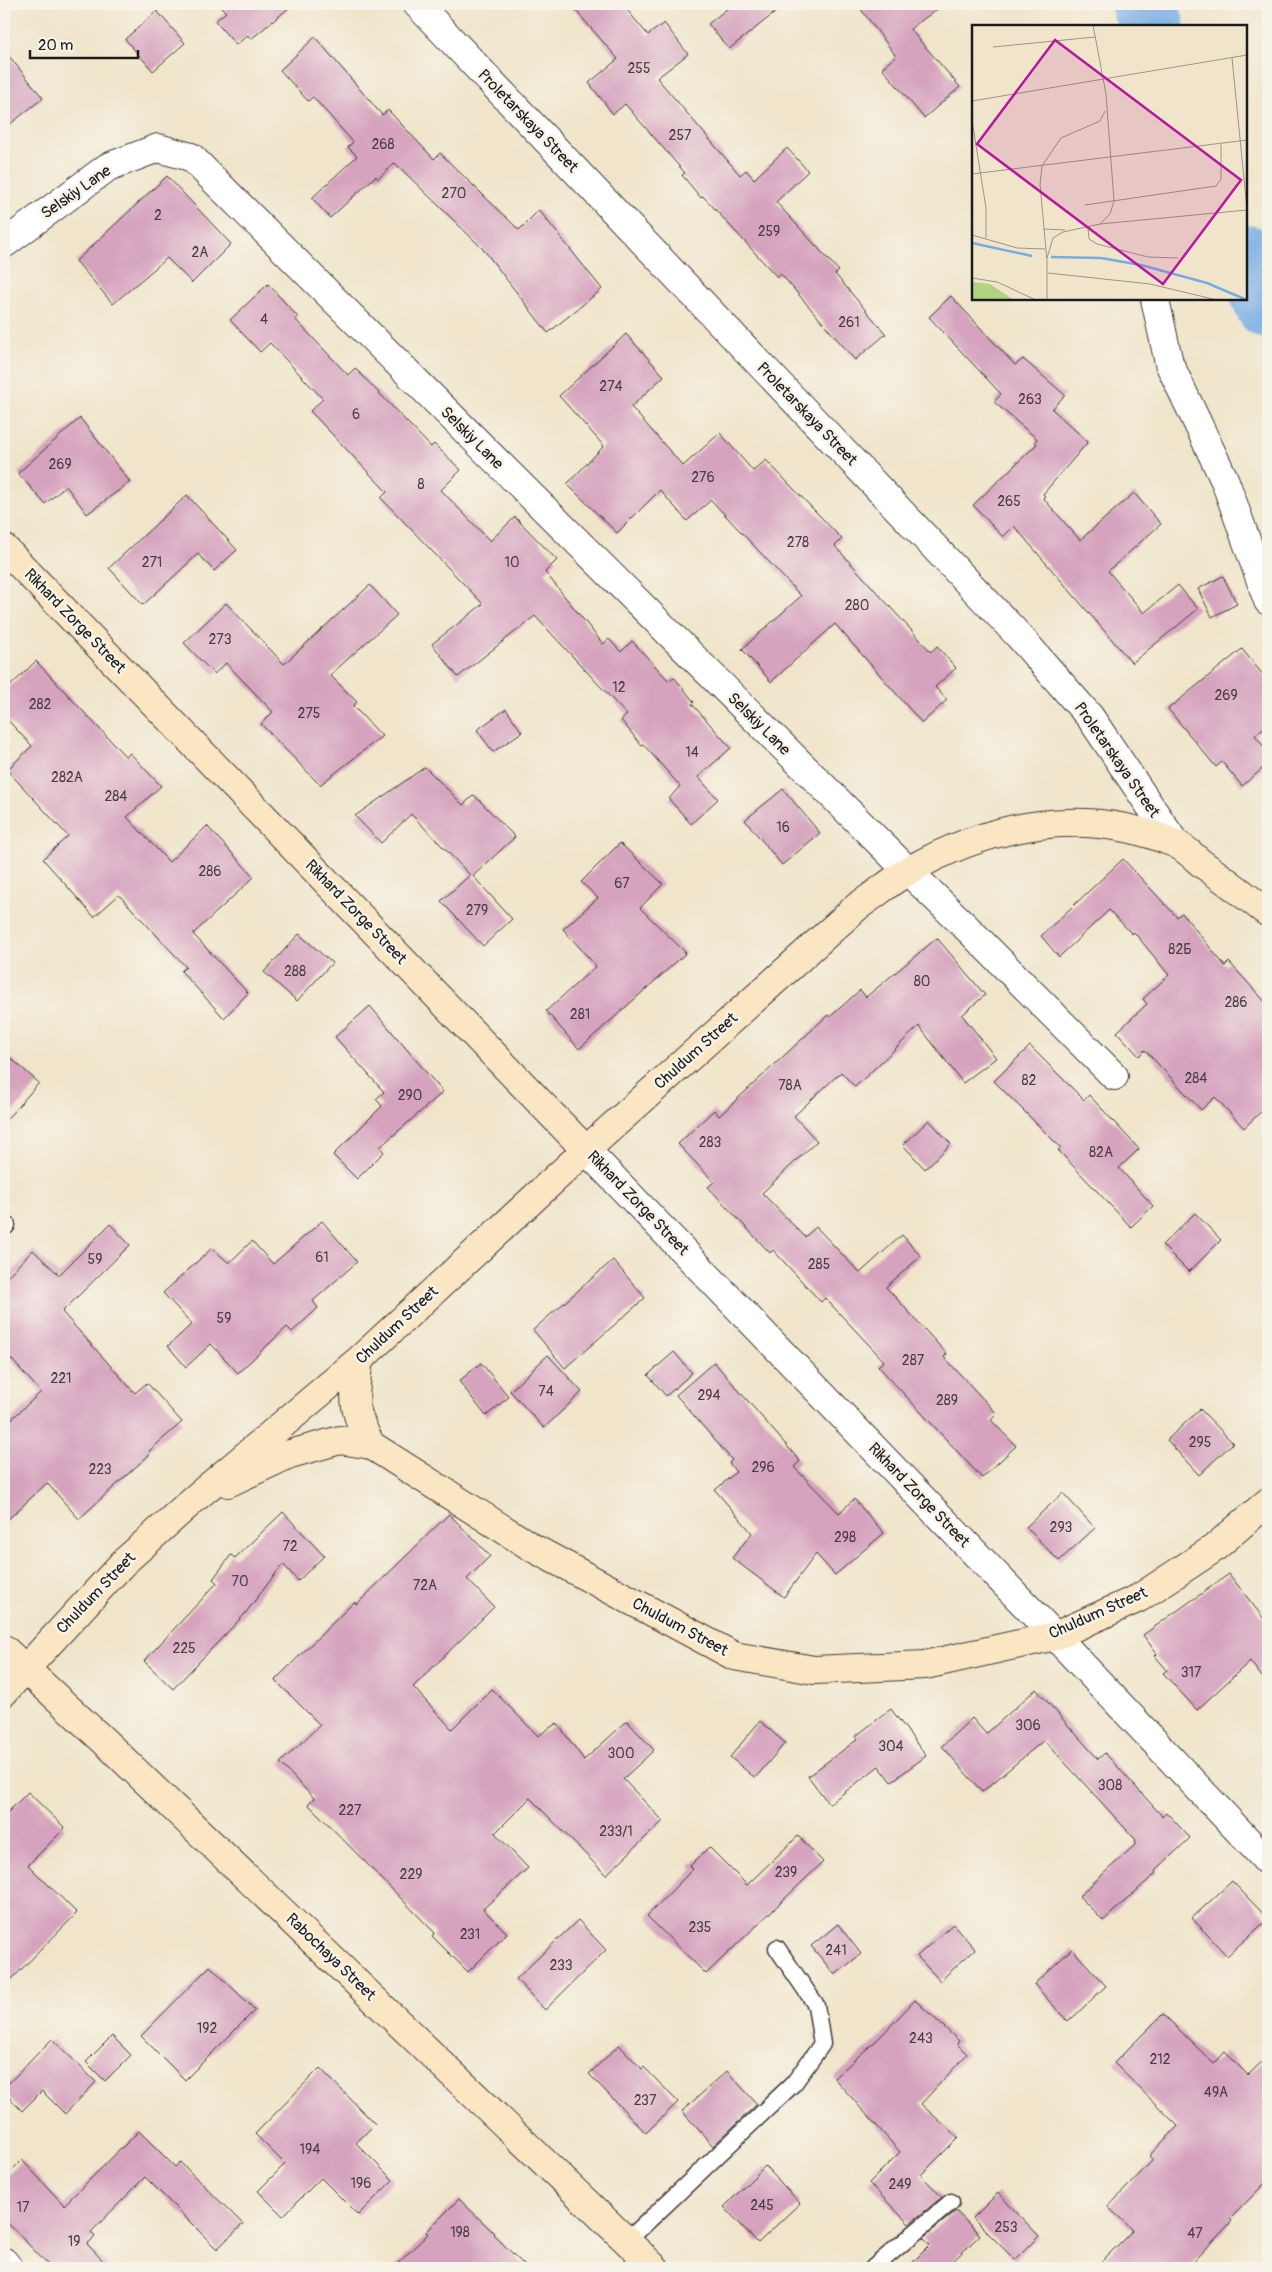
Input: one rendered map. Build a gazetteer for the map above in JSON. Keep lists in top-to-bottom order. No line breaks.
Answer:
{"streets":{"main road":["Rikhard Zorge Street","Chuldum Street","Rabochaya Street"],"street":["Proletarskaya Street","Selskiy Lane"]},"crossings":[["Proletarskaya Street","Chuldum Street"],["Selskiy Lane","Chuldum Street"],["Rikhard Zorge Street","Chuldum Street"],["Chuldum Street","Rabochaya Street"]],"house_numbers":["255","257","268","270","2","259","2А","4","261","274","263","6","269","276","8","265","278","271","10","280","273","12","269","282","275","14","282А","284","16","286","67","279","82Б","288","80","286","281","284","82","78А","290","283","82А","61","59","285","59","287","221","74","294","289","295","296","223","293","298","72","70","72А","225","317","306","304","300","308","227","233/1","239","229","235","231","241","233","192","243","212","49А","237","194","196","249","245","17","253","198","47","19"],"scale_bar":"20 m"}
